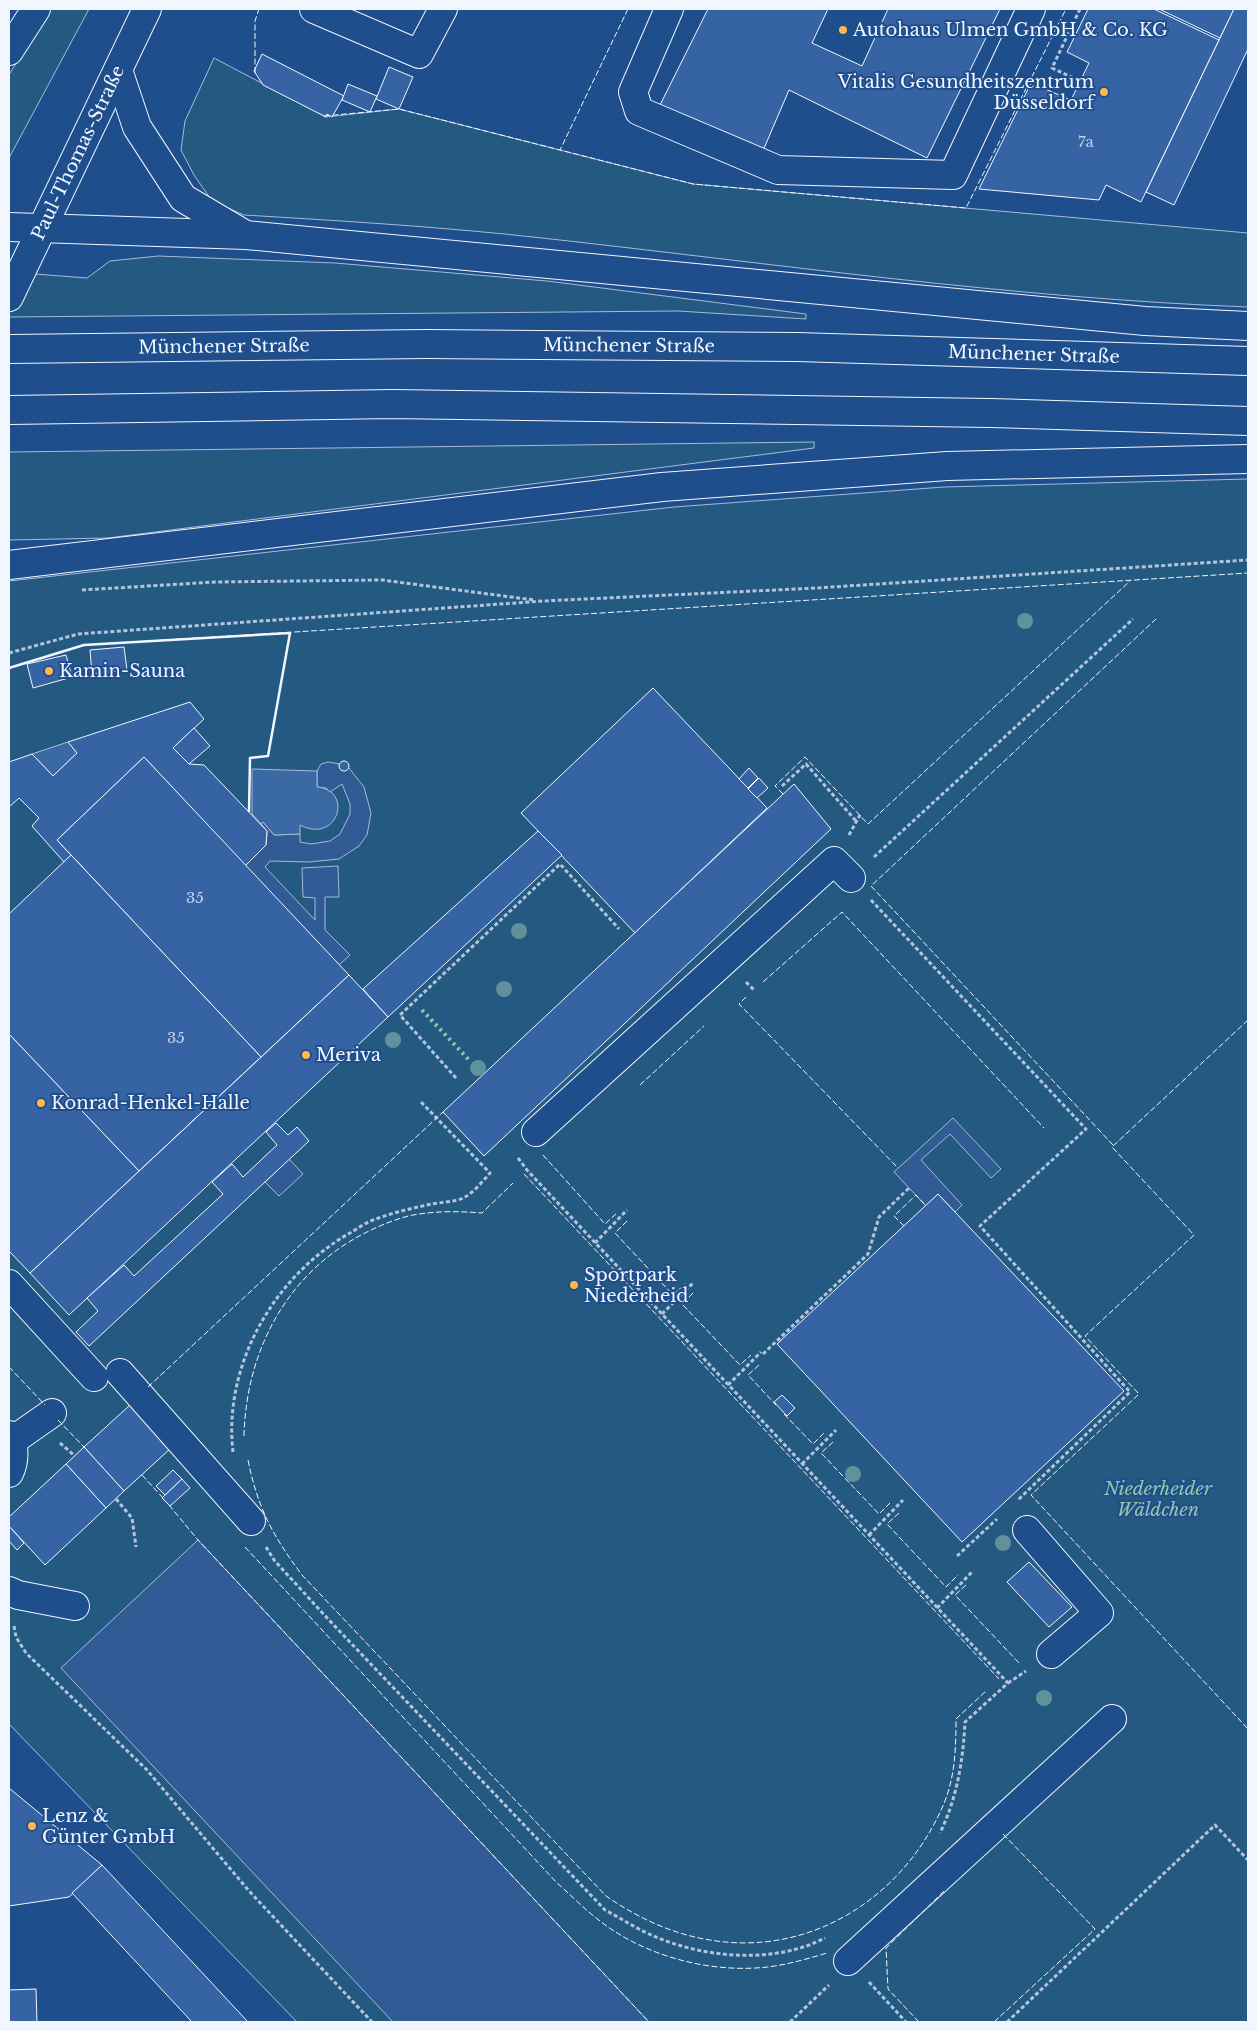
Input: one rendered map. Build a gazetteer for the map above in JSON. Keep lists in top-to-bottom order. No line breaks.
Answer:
{"streets":{"main road":["Paul-Thomas-Straße","Münchener Straße"]},"parks":["Niederheider Wäldchen"],"places":["Autohaus Ulmen GmbH & Co. KG","Vitalis Gesundheitszentrum Düsseldorf","Kamin-Sauna","Meriva","Konrad-Henkel-Halle","Sportpark Niederheid","Lenz & Günter GmbH"],"house_numbers":["7a","35","35"]}
